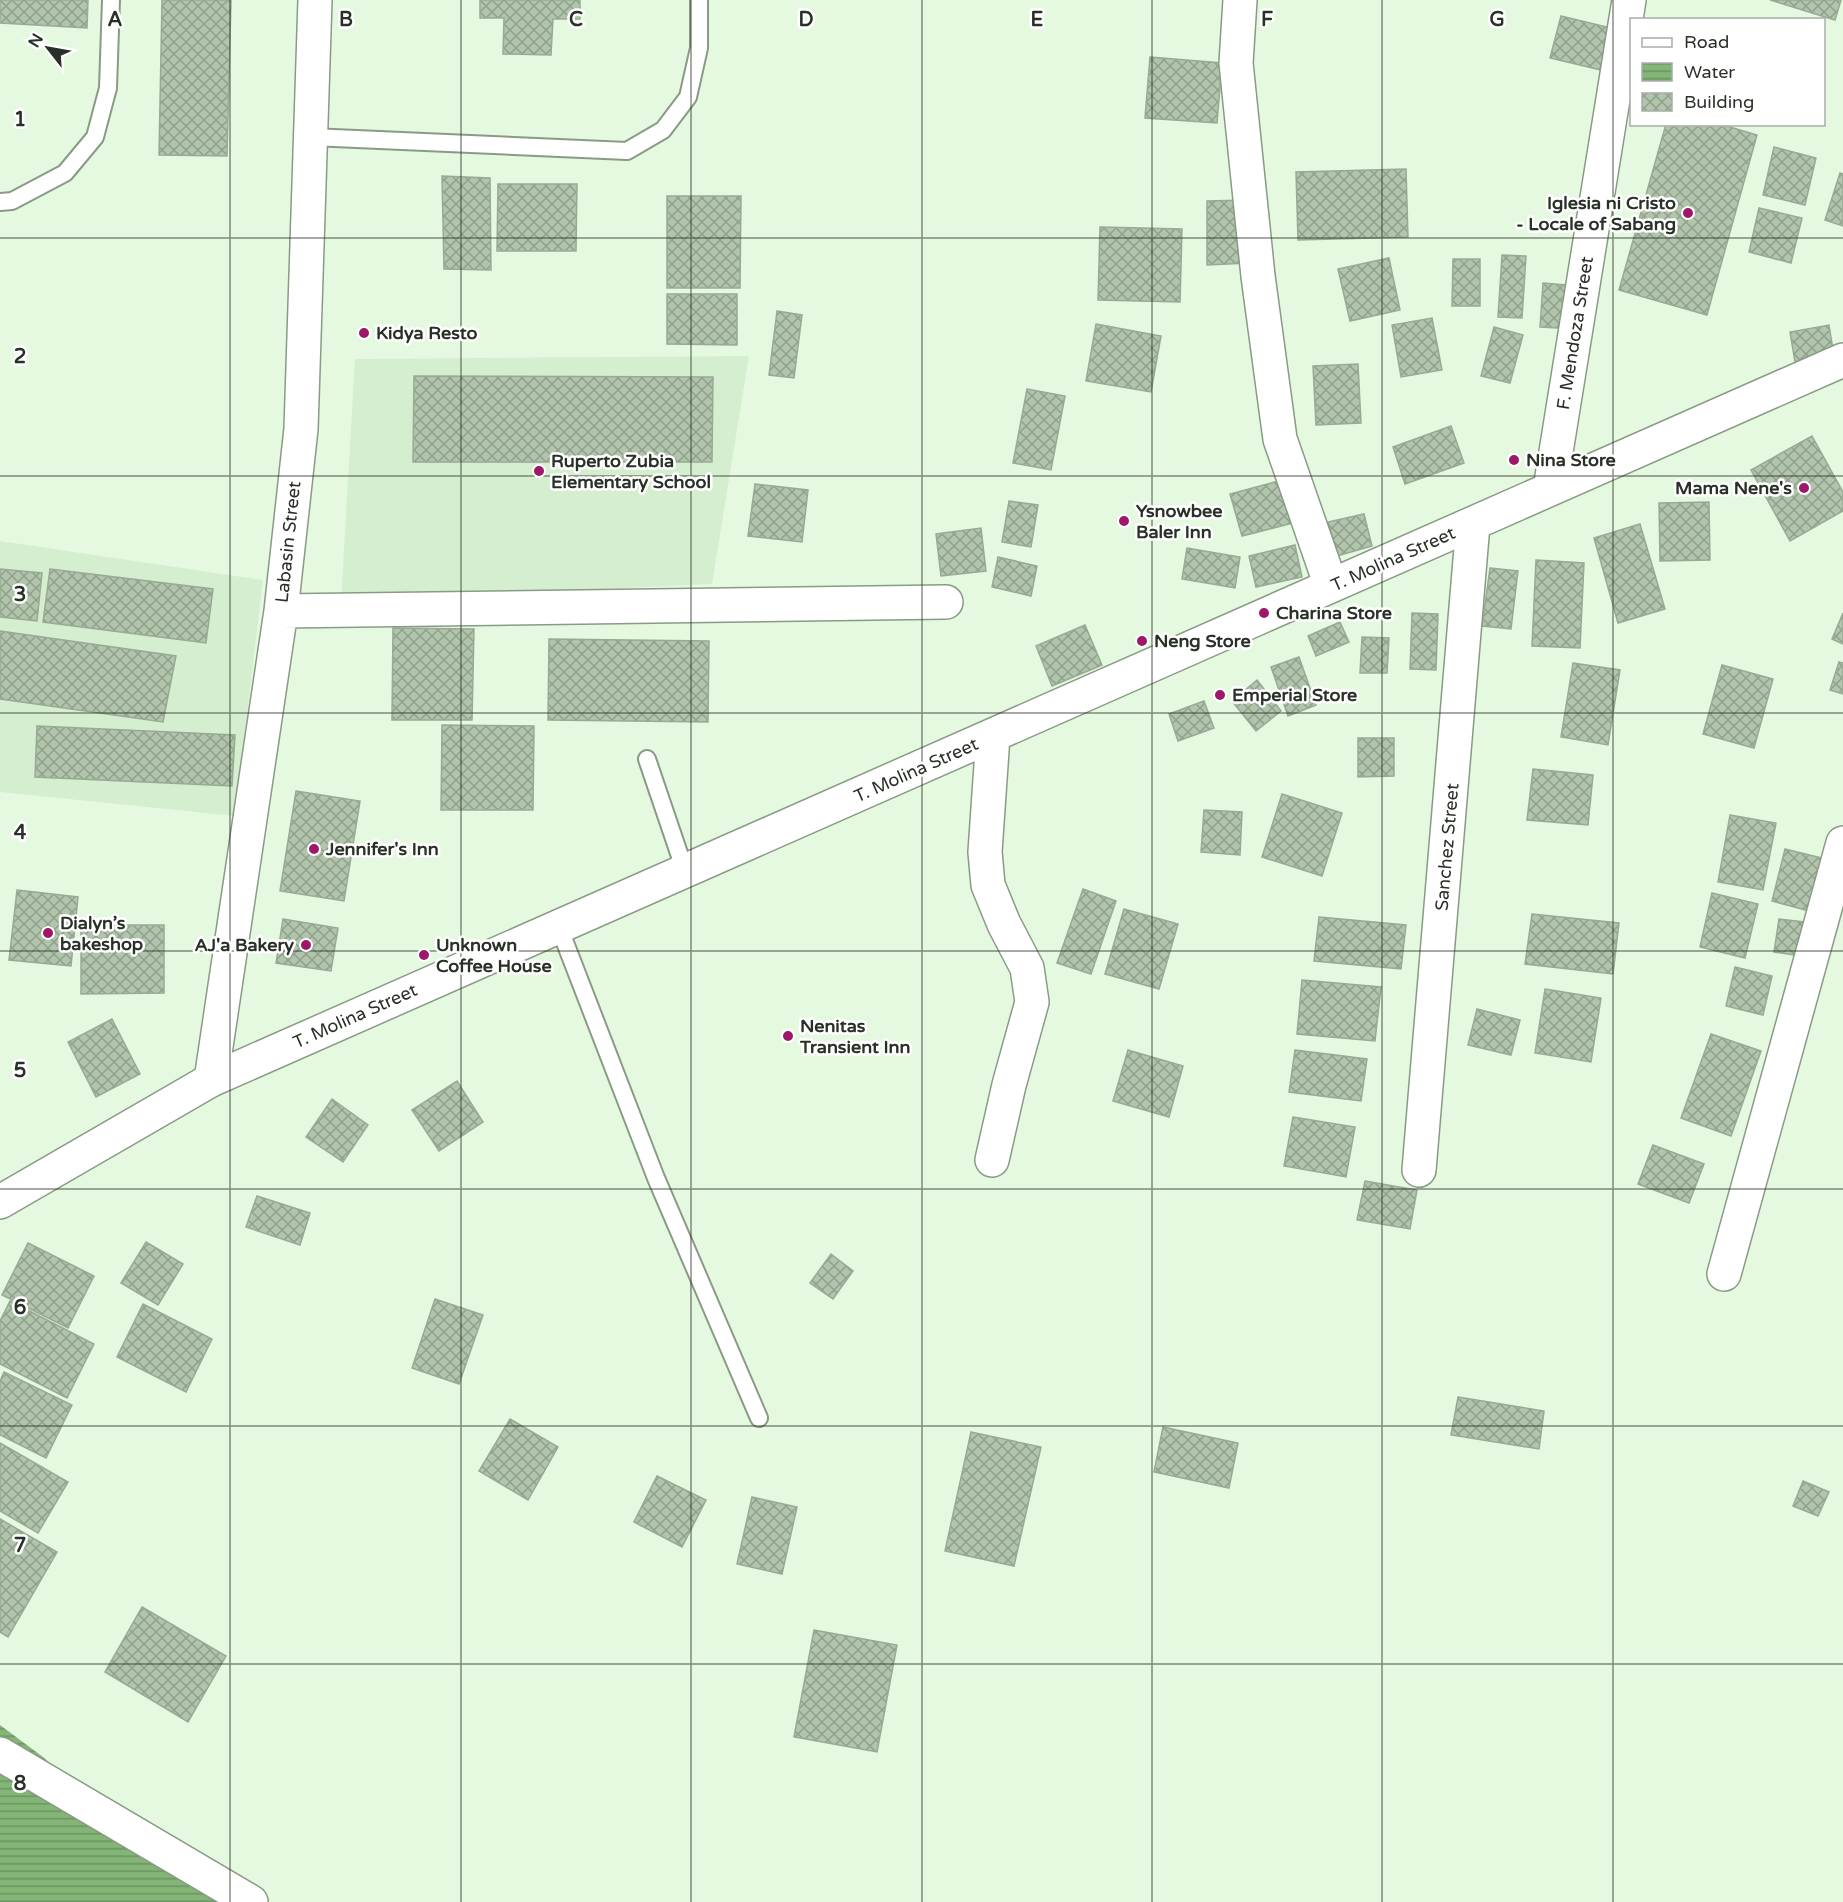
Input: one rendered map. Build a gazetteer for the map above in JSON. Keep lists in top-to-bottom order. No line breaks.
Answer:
{"streets":{"street":["F. Mendoza Street","Labasin Street","T. Molina Street","Sanchez Street"]},"crossings":[["F. Mendoza Street","T. Molina Street"],["Labasin Street","T. Molina Street"],["T. Molina Street","Sanchez Street"]],"places":["Iglesia ni Cristo - Locale of Sabang","Kidya Resto","Nina Store","Ruperto Zubia Elementary School","Mama Nene's","Ysnowbee Baler Inn","Charina Store","Neng Store","Emperial Store","Jennifer's Inn","Dialyn’s bakeshop","AJ'a Bakery","Unknown Coffee House","Nenitas Transient Inn"],"legend":["Road","Water","Building"],"north":"top left","grid":{"columns":["A","B","C","D","E","F","G"],"rows":["1","2","3","4","5","6","7","8"]}}
